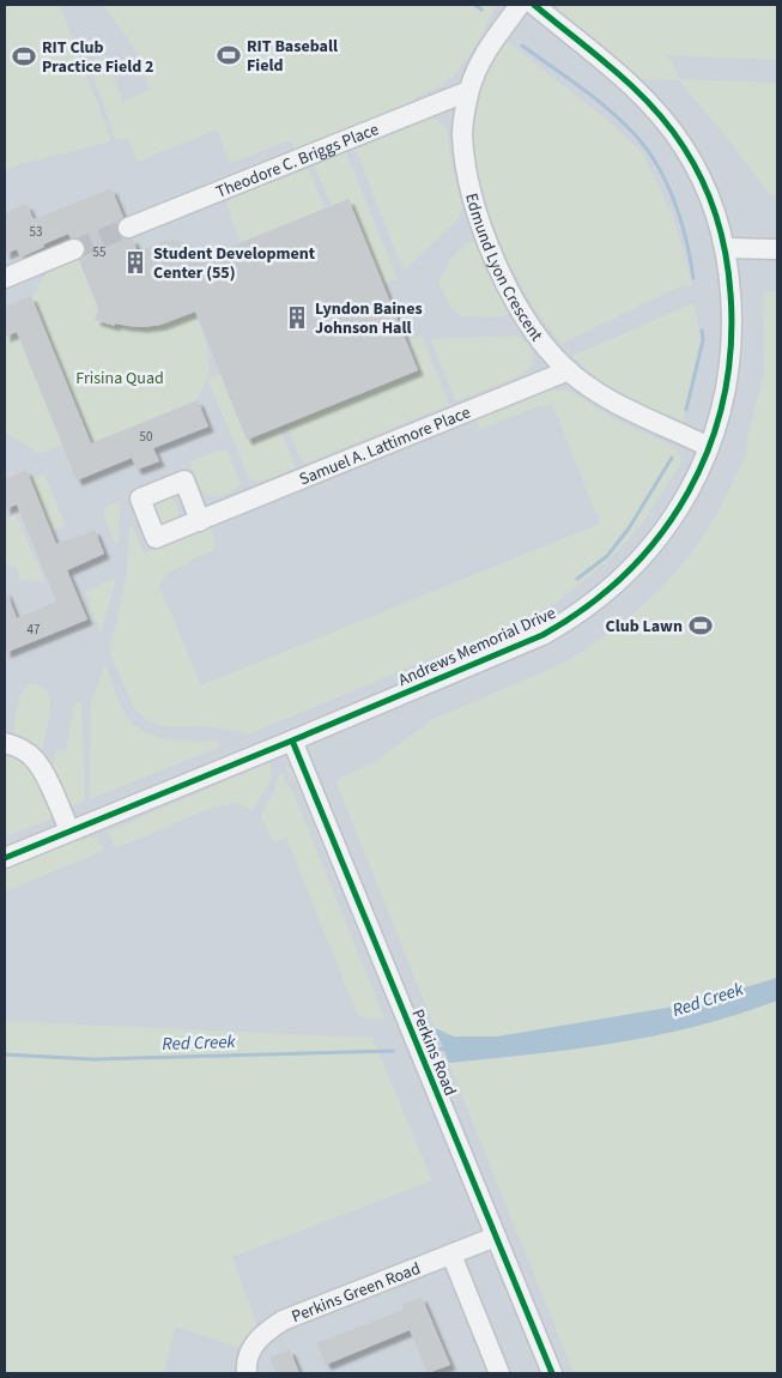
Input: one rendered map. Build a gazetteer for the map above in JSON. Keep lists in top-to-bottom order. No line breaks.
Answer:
{"streets":{"street":["Theodore C. Briggs Place","Edmund Lyon Crescent","Samuel A. Lattimore Place","Andrews Memorial Drive","Perkins Road","Perkins Green Road"]},"crossings":[["Theodore C. Briggs Place","Edmund Lyon Crescent"],["Edmund Lyon Crescent","Samuel A. Lattimore Place"],["Edmund Lyon Crescent","Andrews Memorial Drive"],["Andrews Memorial Drive","Perkins Road"],["Perkins Road","Perkins Green Road"]],"water":["Red Creek"],"parks":["Frisina Quad"],"places":{"sports":["RIT Baseball Field","RIT Club Practice Field 2","Club Lawn"],"building":["Student Development Center (55)","Lyndon Baines Johnson Hall"]},"house_numbers":["53","55","50","47"]}
